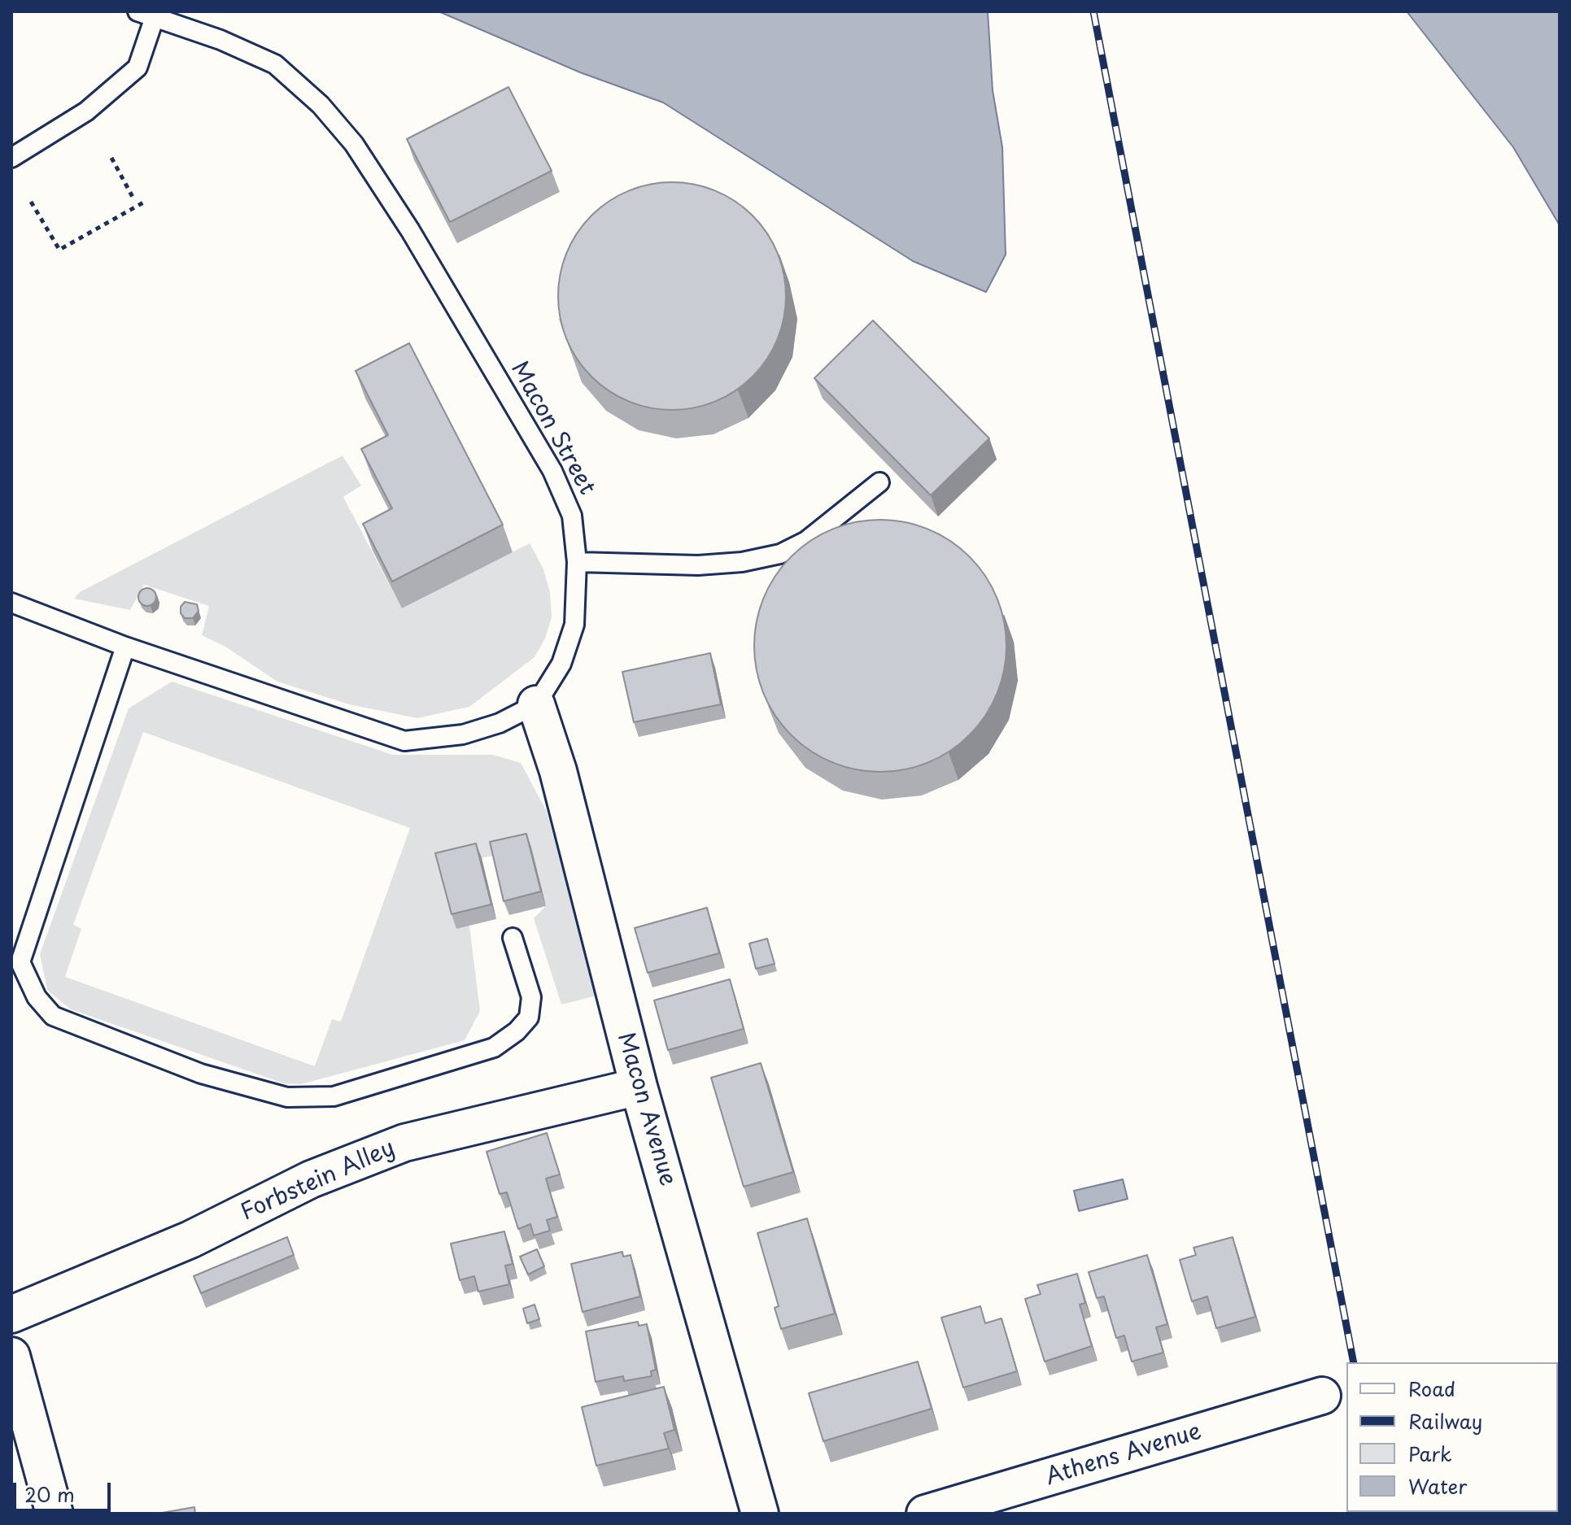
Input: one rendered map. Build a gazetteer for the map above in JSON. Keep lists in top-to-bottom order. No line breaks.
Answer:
{"streets":{"street":["Macon Avenue","Forbstein Alley","Athens Avenue"],"lane":["Macon Street"]},"crossings":[["Macon Street","Macon Avenue"],["Macon Avenue","Forbstein Alley"]],"legend":["Road","Railway","Park","Water"],"scale_bar":"20 m"}
